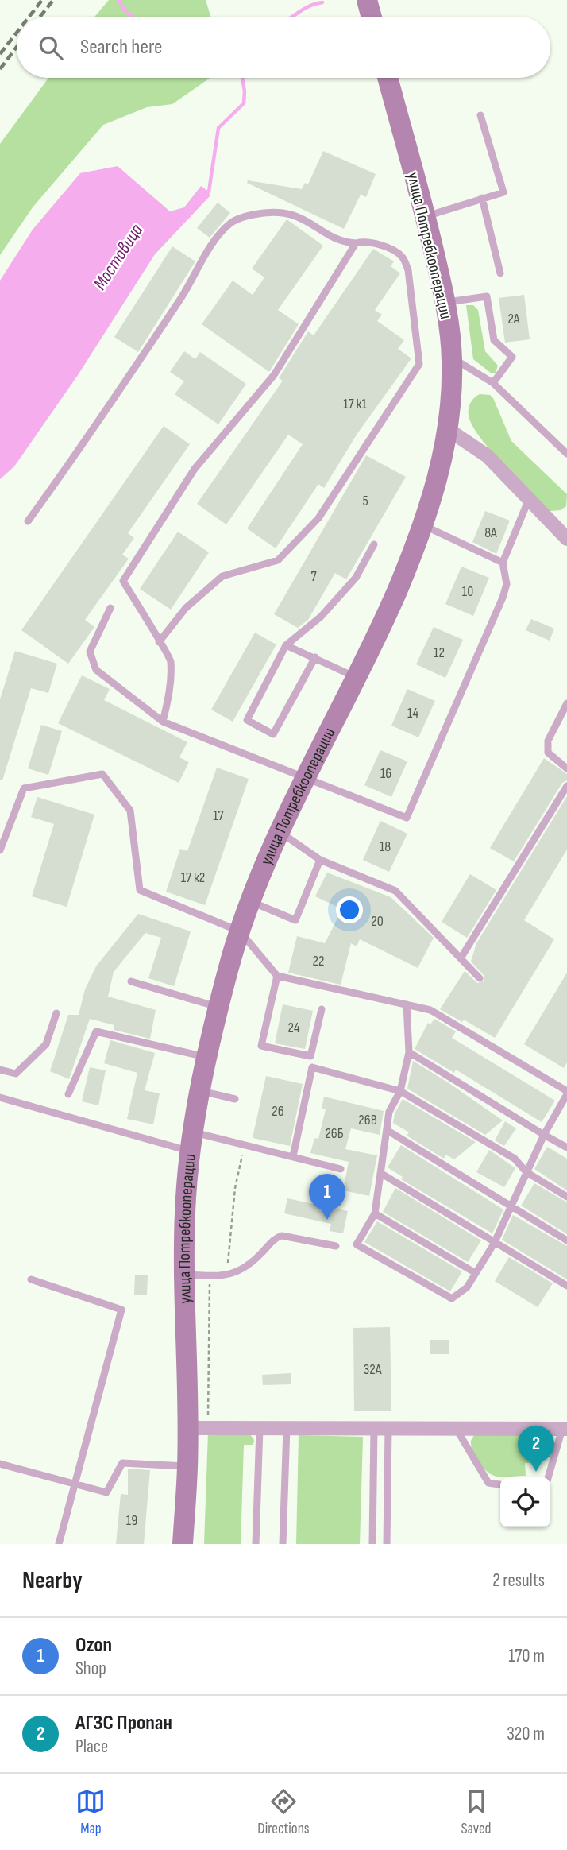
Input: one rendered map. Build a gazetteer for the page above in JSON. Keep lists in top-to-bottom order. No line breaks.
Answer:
{"streets":{"main road":["улица Потребкооперации"]},"water":["Мостовица"],"house_numbers":["2А","17 к1","5","8А","7","10","12","14","16","17","18","17 к2","20","22","24","26","26В","26Б","32А","19"],"page":{"search":"Search here","pins":["1","2"],"heading":["Nearby","2 results"],"list":[{"mark":"1","name":"Ozon","note":"Shop","value":"170 m"},{"mark":"2","name":"АГЗС Пропан","note":"Place","value":"320 m"}],"nav":["Map","Directions","Saved"]}}
